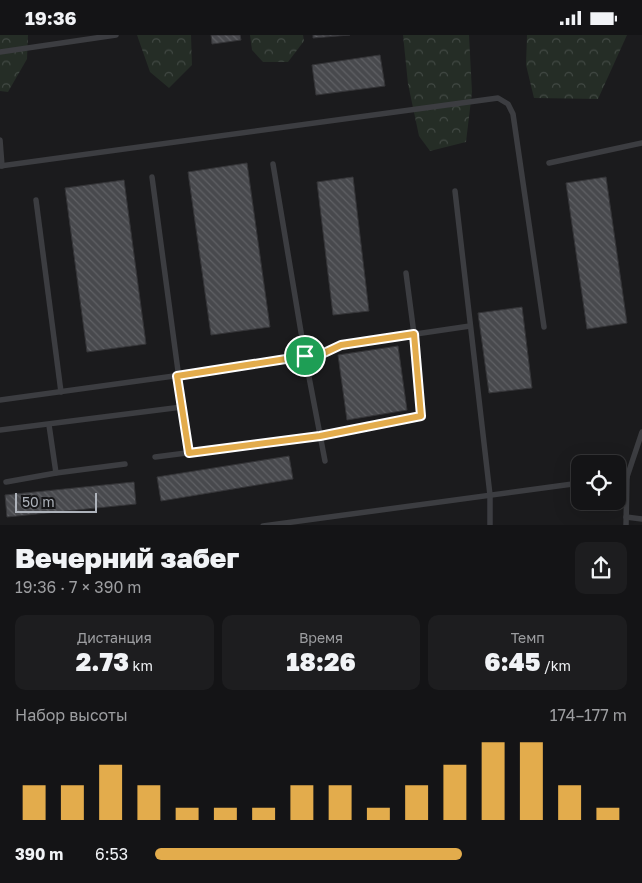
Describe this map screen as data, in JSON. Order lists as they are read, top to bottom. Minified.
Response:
{"scale_bar":"50 m","page":{"status":"19:36","scale":"50 m","heading":["Вечерний забег","19:36 · 7 × 390 m"],"stats":[["Дистанция","2.73 km"],["Время","18:26"],["Темп","6:45 /km"]],"chart":["Набор высоты","174–177 m"],"list":[{"name":"390 m","note":"6:53"}]}}
